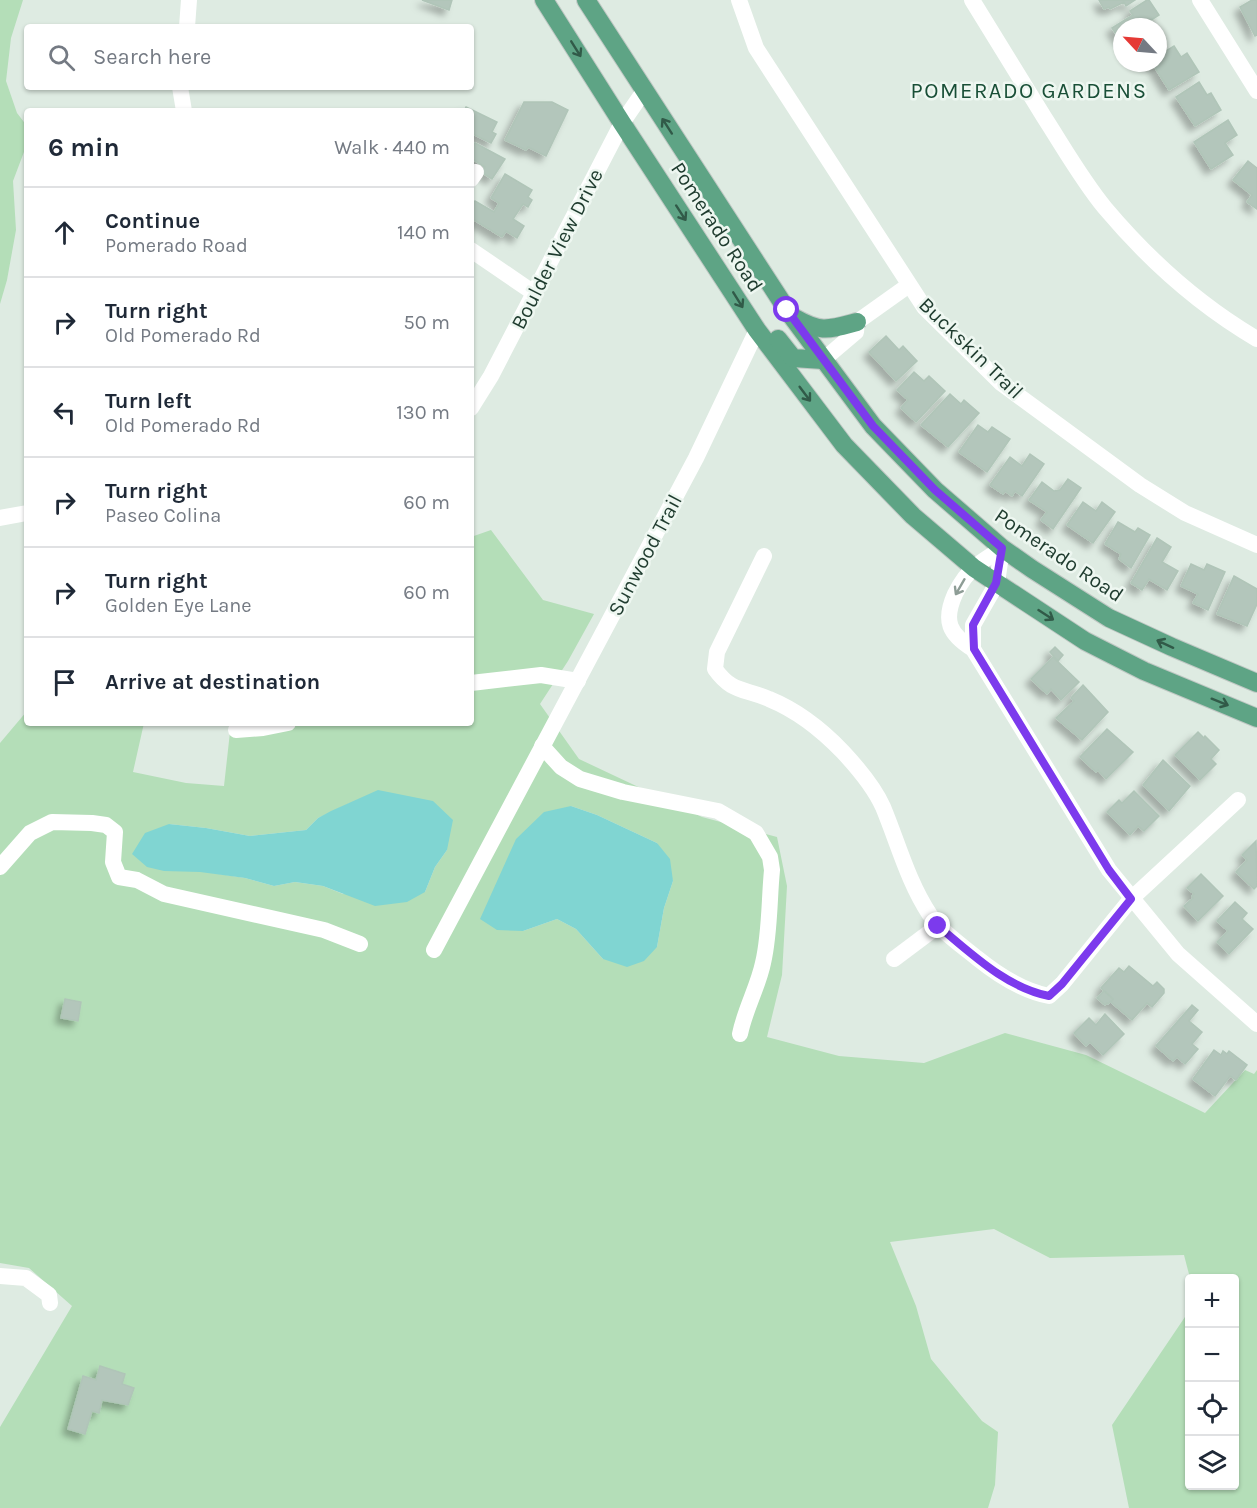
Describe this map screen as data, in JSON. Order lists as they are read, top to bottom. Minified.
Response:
{"streets":{"main road":["Pomerado Road"],"street":["Boulder View Drive","Buckskin Trail","Sunwood Trail"]},"crossings":[["Pomerado Road","Boulder View Drive"],["Pomerado Road","Sunwood Trail"]],"districts":["POMERADO GARDENS"],"north":"top left","page":{"search":"Search here","heading":["6 min","Walk · 440 m"],"list":[["Continue","Pomerado Road","140 m"],["Turn right","Old Pomerado Rd","50 m"],["Turn left","Old Pomerado Rd","130 m"],["Turn right","Paseo Colina","60 m"],["Turn right","Golden Eye Lane","60 m"],"Arrive at destination"],"map_buttons":["+","−"]}}
